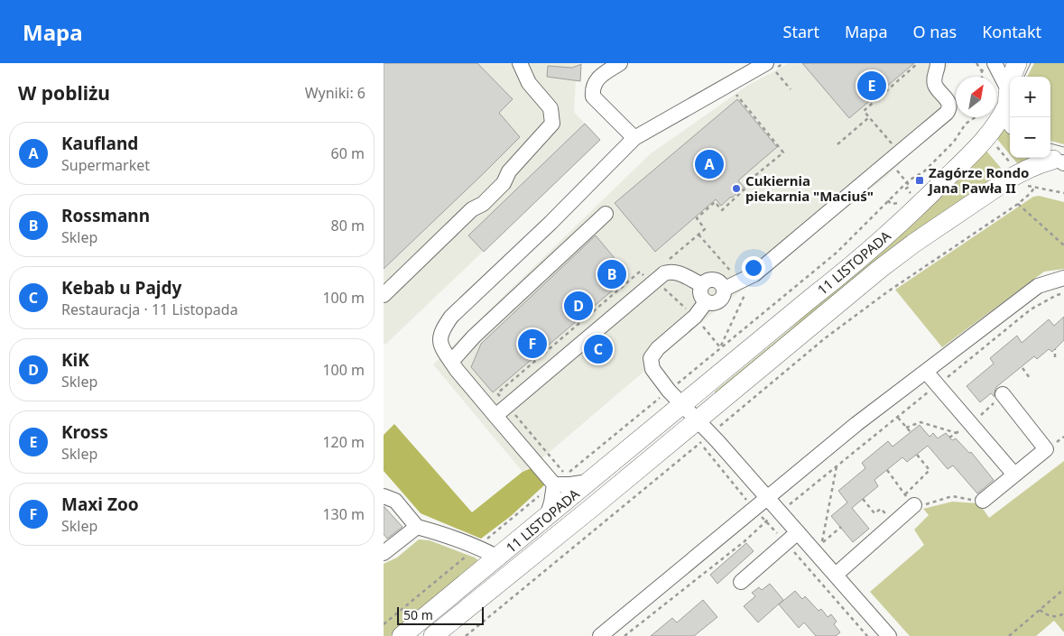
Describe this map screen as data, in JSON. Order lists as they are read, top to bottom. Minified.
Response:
{"streets":{"main road":["11 LISTOPADA"]},"places":{"transit":["Zagórze Rondo Jana Pawła II"],"other":["Cukiernia piekarnia \"Maciuś\""]},"scale_bar":"50 m","north":"top right","page":{"header":"Mapa","nav":["Start","Mapa","O nas","Kontakt"],"heading":["W pobliżu","Wyniki: 6"],"pins":["E","A","B","D","F","C"],"map_buttons":["+","−"],"list":[{"mark":"A","name":"Kaufland","note":"Supermarket","value":"60 m"},{"mark":"B","name":"Rossmann","note":"Sklep","value":"80 m"},{"mark":"C","name":"Kebab u Pajdy","note":"Restauracja · 11 Listopada","value":"100 m"},{"mark":"D","name":"KiK","note":"Sklep","value":"100 m"},{"mark":"E","name":"Kross","note":"Sklep","value":"120 m"},{"mark":"F","name":"Maxi Zoo","note":"Sklep","value":"130 m"}],"scale":"50 m"}}
